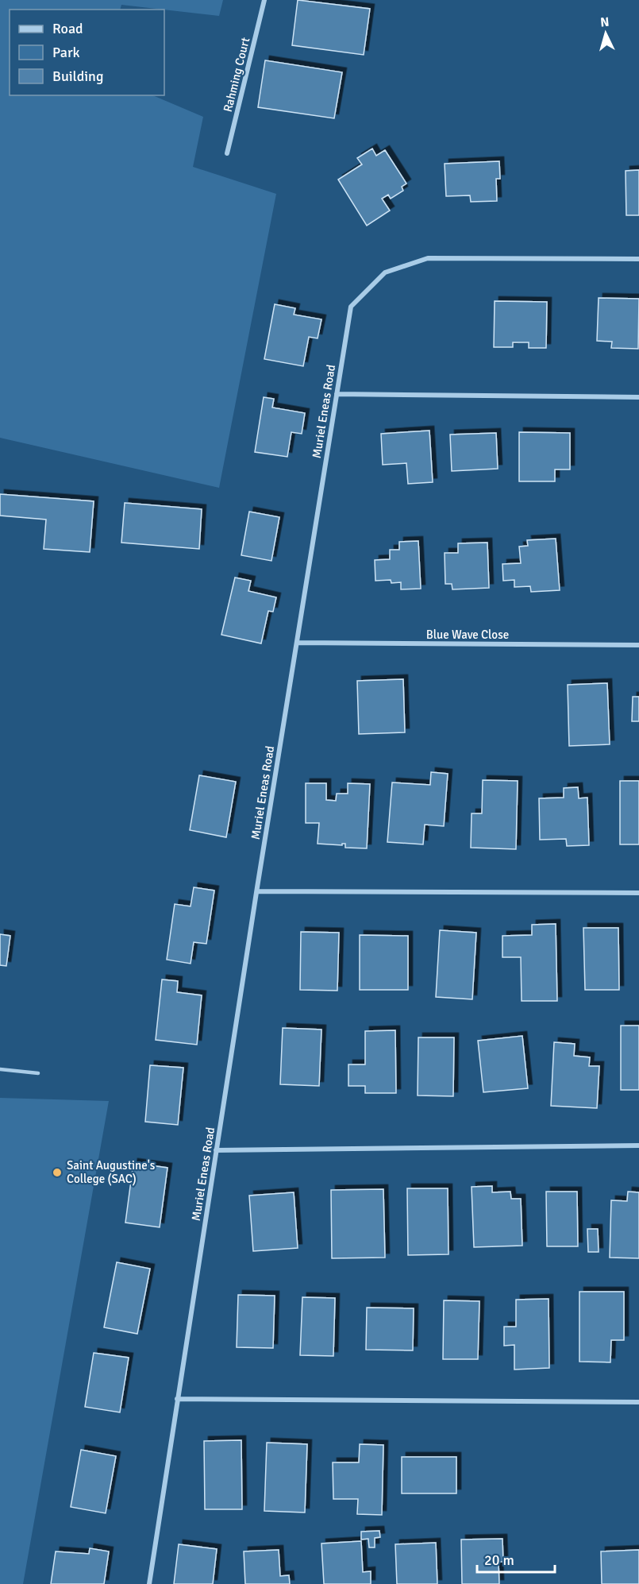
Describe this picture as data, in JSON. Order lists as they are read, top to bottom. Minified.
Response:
{"streets":{"street":["Rahming Court","Muriel Eneas Road","Blue Wave Close"]},"crossings":[["Muriel Eneas Road","Blue Wave Close"]],"places":["Saint Augustine's College (SAC)"],"legend":["Road","Park","Building"],"scale_bar":"20 m","north":"top"}
